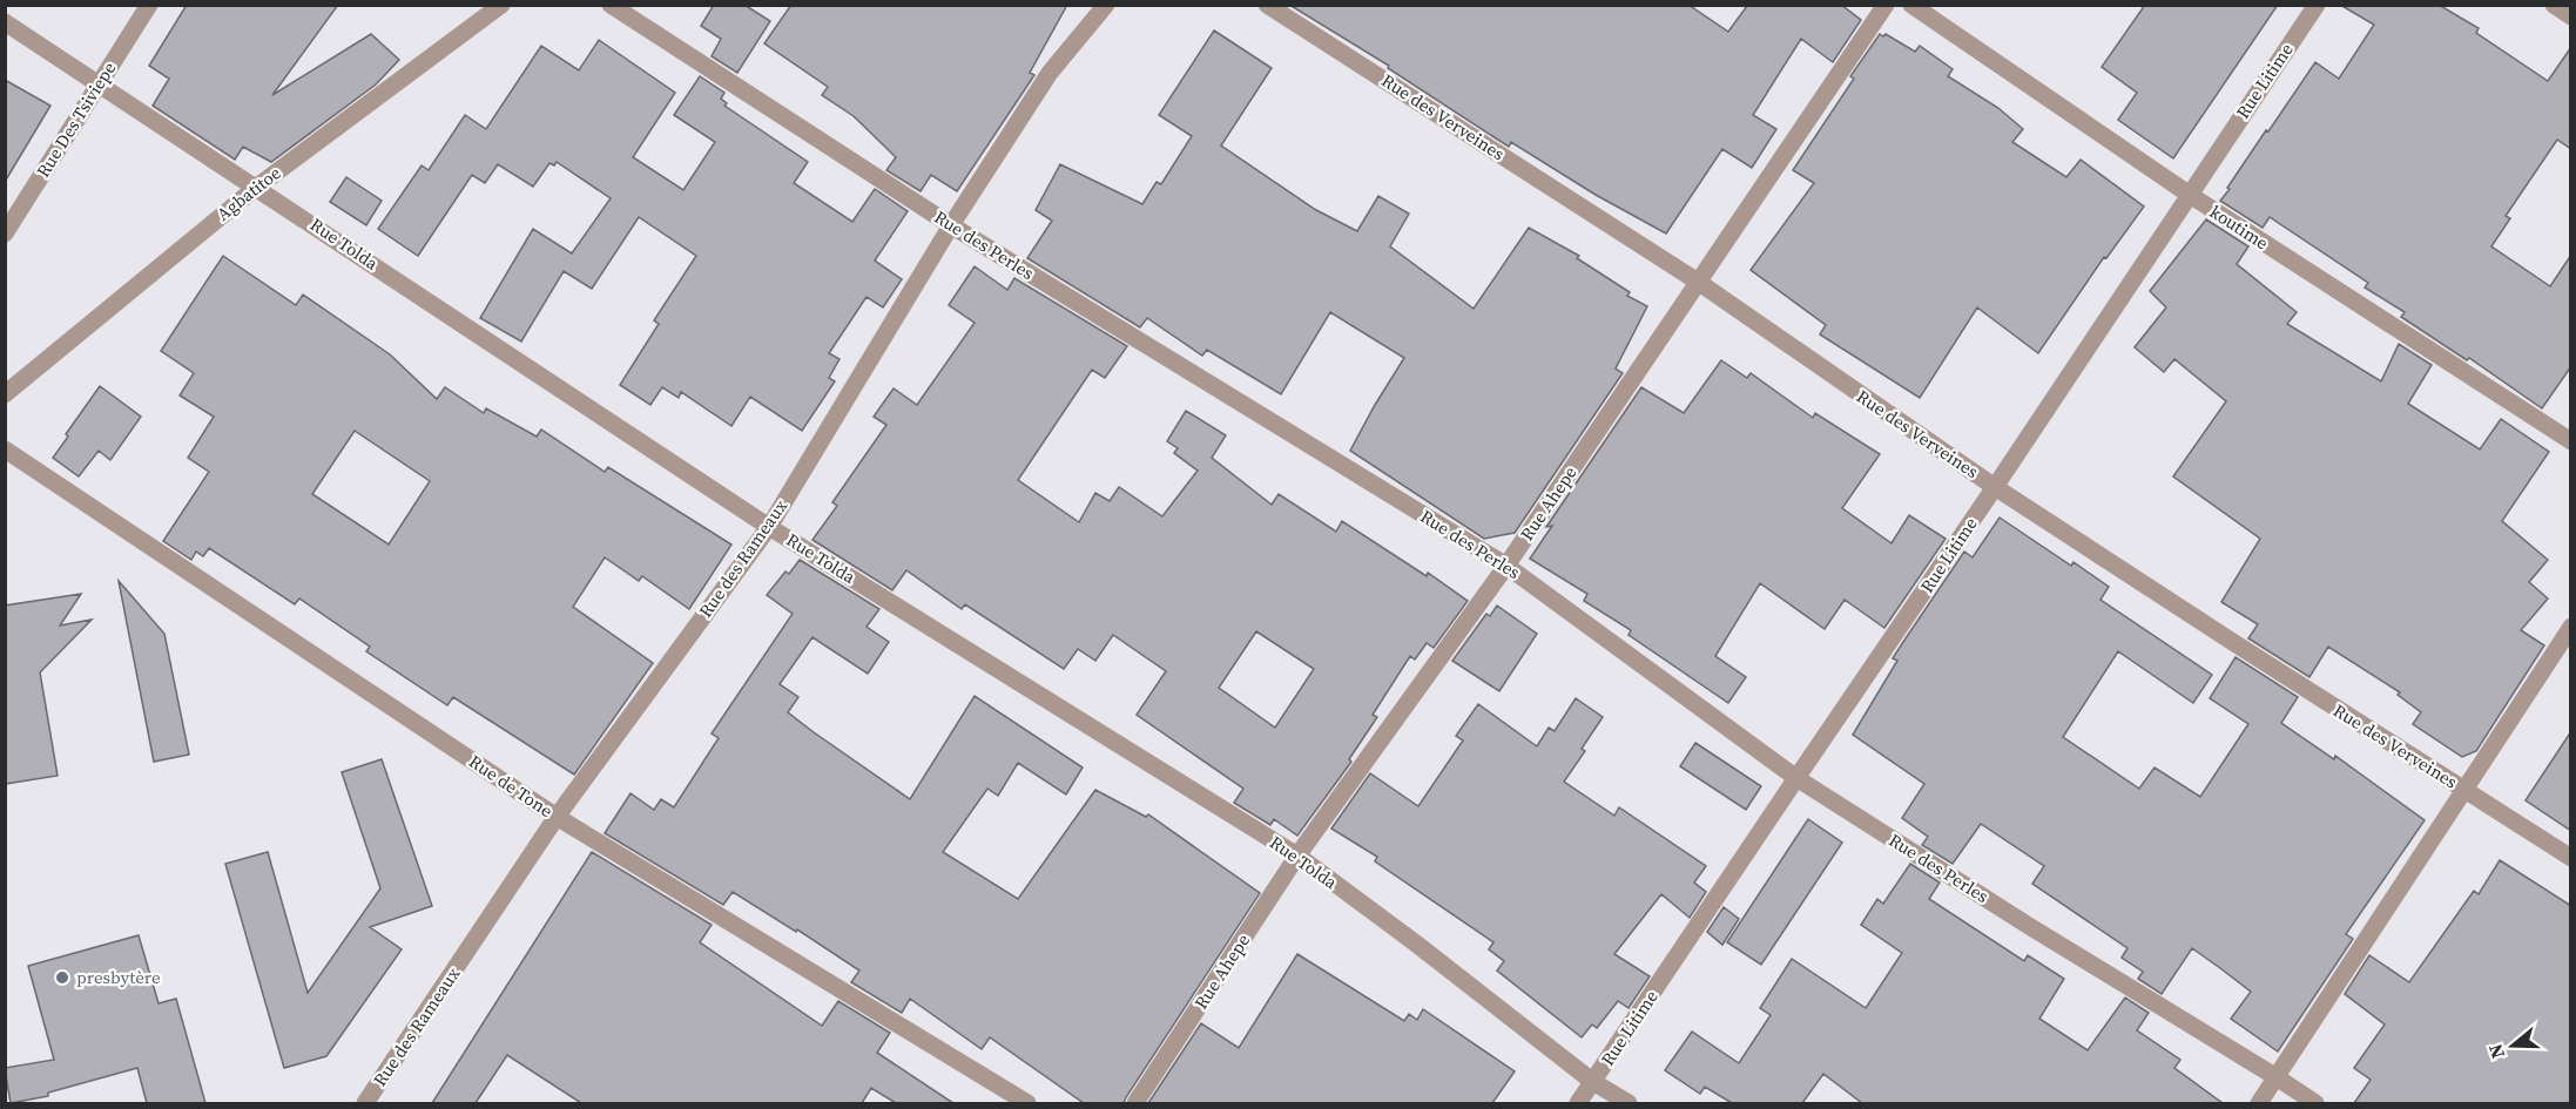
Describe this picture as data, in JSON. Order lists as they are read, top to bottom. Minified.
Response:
{"streets":{"street":["Rue Litime","Rue des Verveines","Rue Des Tsiviepe","Agbatitoe","koutime","Rue Tolda","Rue des Perles","Rue Ahepe","Rue des Rameaux","Rue de Tone"]},"crossings":[["Rue Litime","Rue des Verveines"],["Rue Litime","koutime"],["Rue Litime","Rue Tolda"],["Rue Litime","Rue des Perles"],["Rue des Verveines","Rue Ahepe"],["Rue Des Tsiviepe","Rue Tolda"],["Agbatitoe","Rue Tolda"],["Rue Tolda","Rue Ahepe"],["Rue Tolda","Rue des Rameaux"],["Rue des Perles","Rue Ahepe"],["Rue des Perles","Rue des Rameaux"],["Rue des Rameaux","Rue de Tone"]],"places":["presbytère"],"north":"left"}
